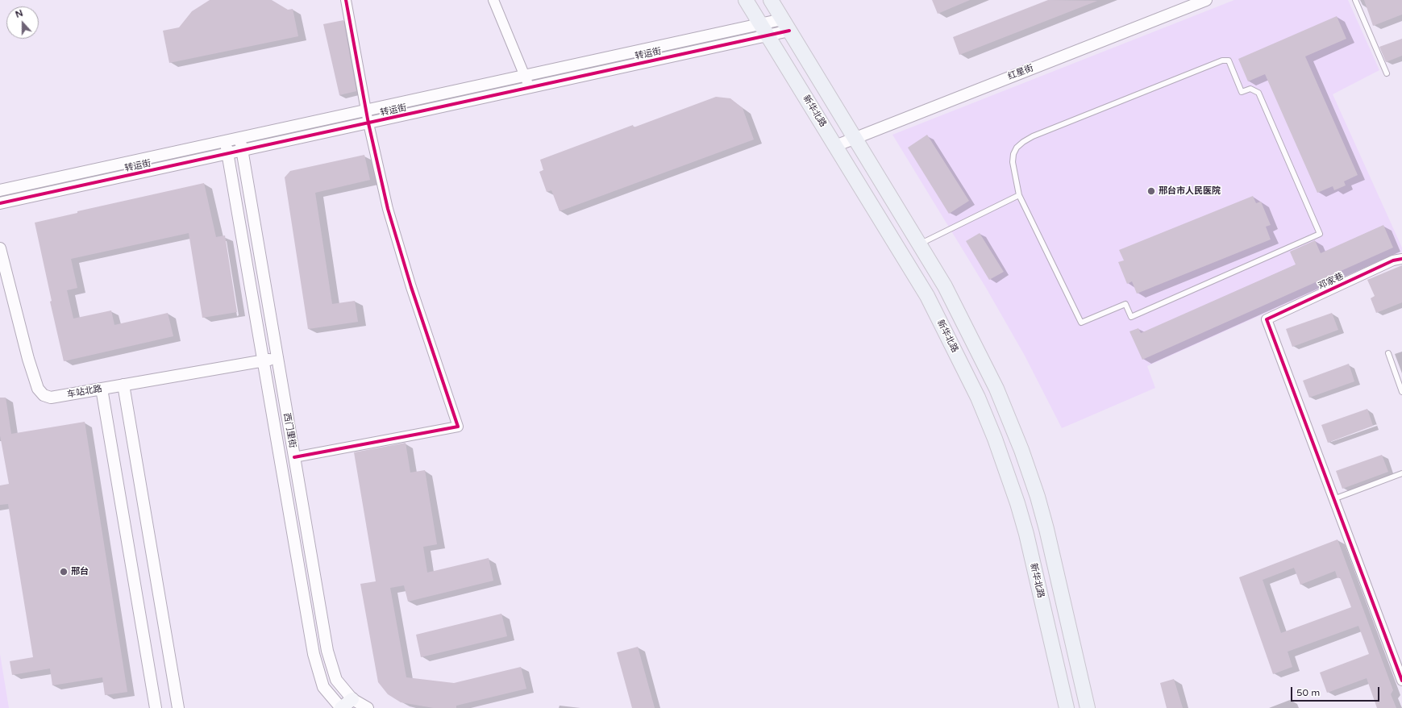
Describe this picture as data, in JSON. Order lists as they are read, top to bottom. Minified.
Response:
{"streets":{"main road":["新华北路"],"street":["转运街","红星街","邓家巷","车站北路","西门里街"]},"crossings":[["转运街","新华北路"],["转运街","西门里街"],["红星街","新华北路"],["车站北路","西门里街"]],"places":["邢台市人民医院","邢台"],"scale_bar":"50 m","north":"top"}
